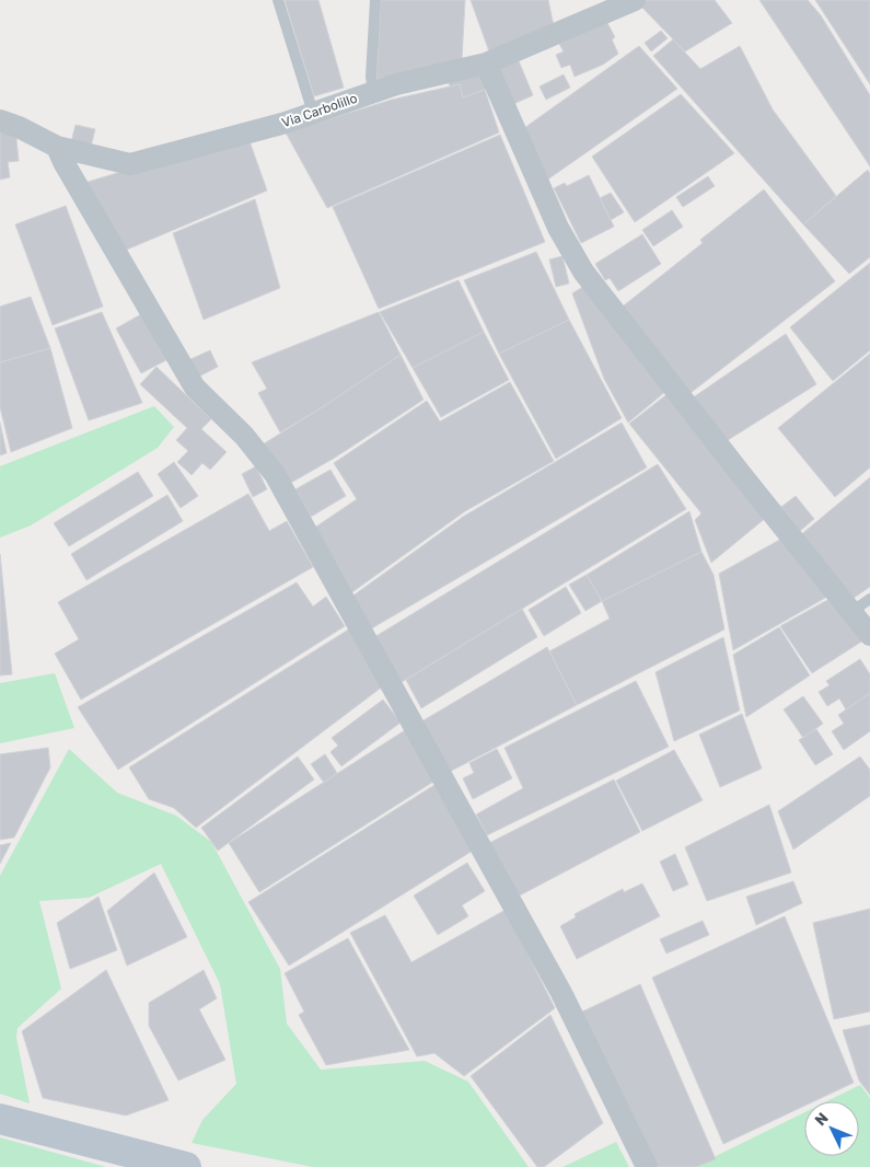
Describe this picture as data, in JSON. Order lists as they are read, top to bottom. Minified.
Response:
{"streets":{"street":["Via Carbolillo"]},"north":"top left"}
